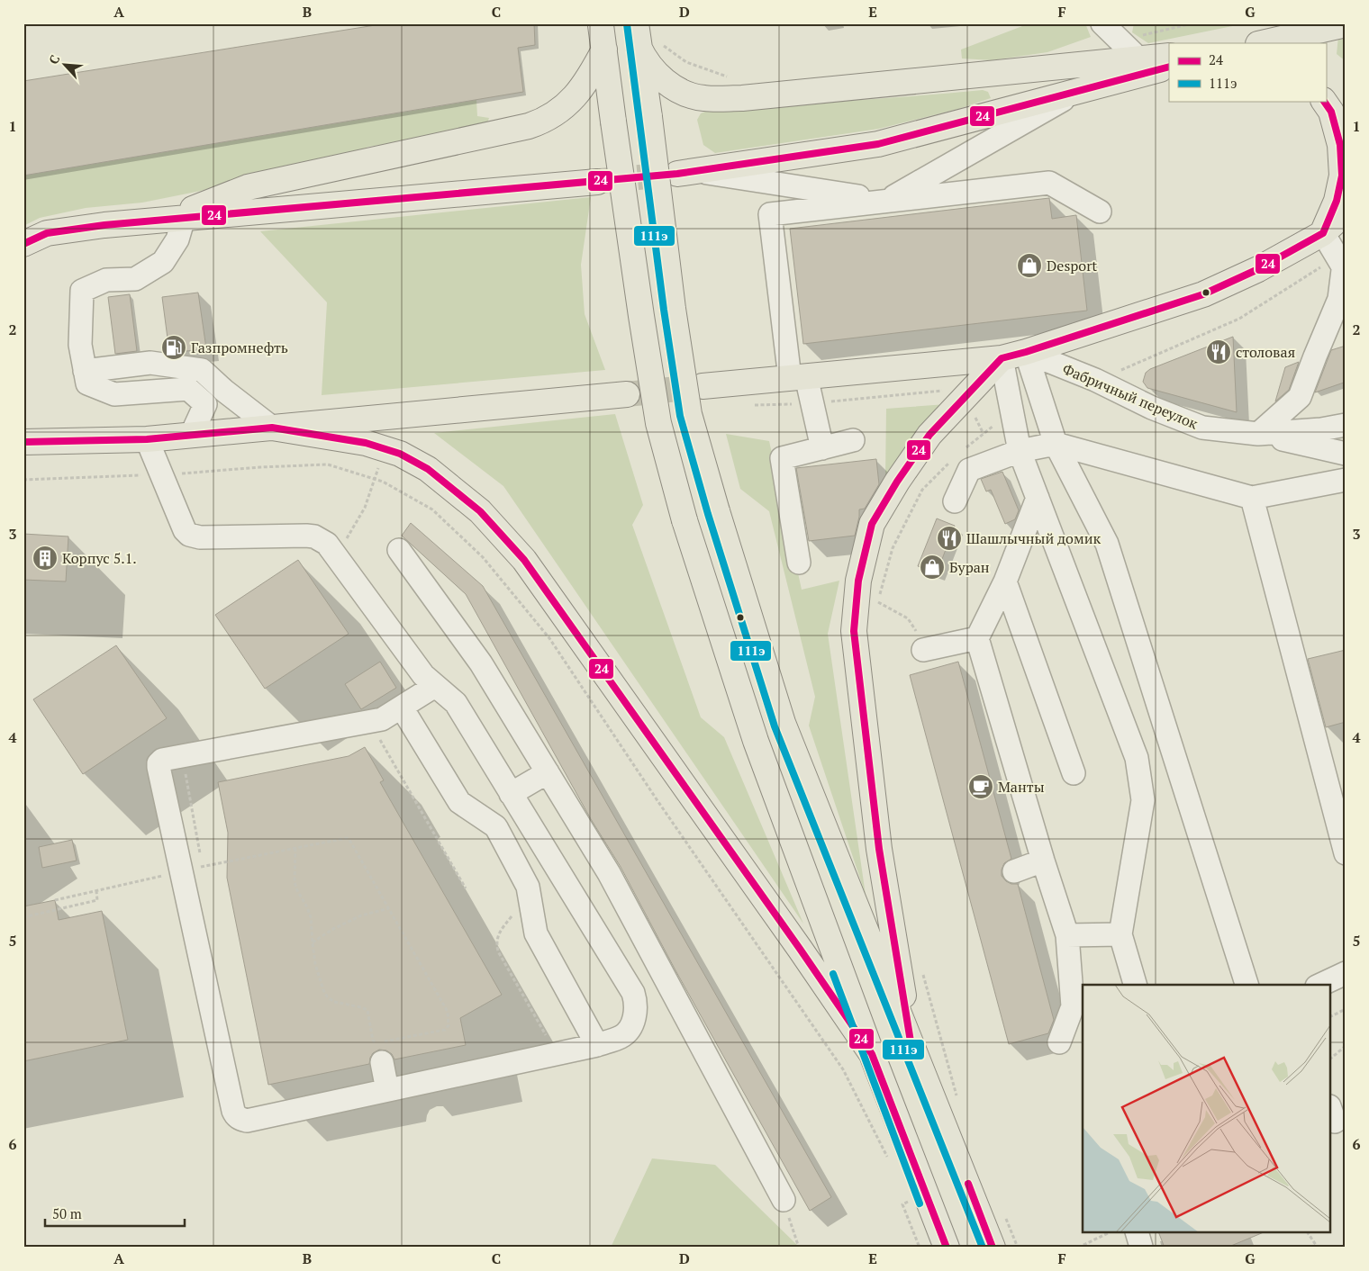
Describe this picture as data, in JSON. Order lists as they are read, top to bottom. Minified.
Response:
{"streets":{"street":["Фабричный переулок"]},"places":{"shop":["Desport","Буран"],"fuel station":["Газпромнефть"],"restaurant":["столовая","Шашлычный домик"],"building":["Корпус 5.1."],"cafe":["Манты"]},"lines":["transit line 111э","transit line 24"],"legend":["24","111э"],"scale_bar":"50 m","north":"top left","grid":{"columns":["A","B","C","D","E","F","G"],"rows":["1","2","3","4","5","6"]}}
